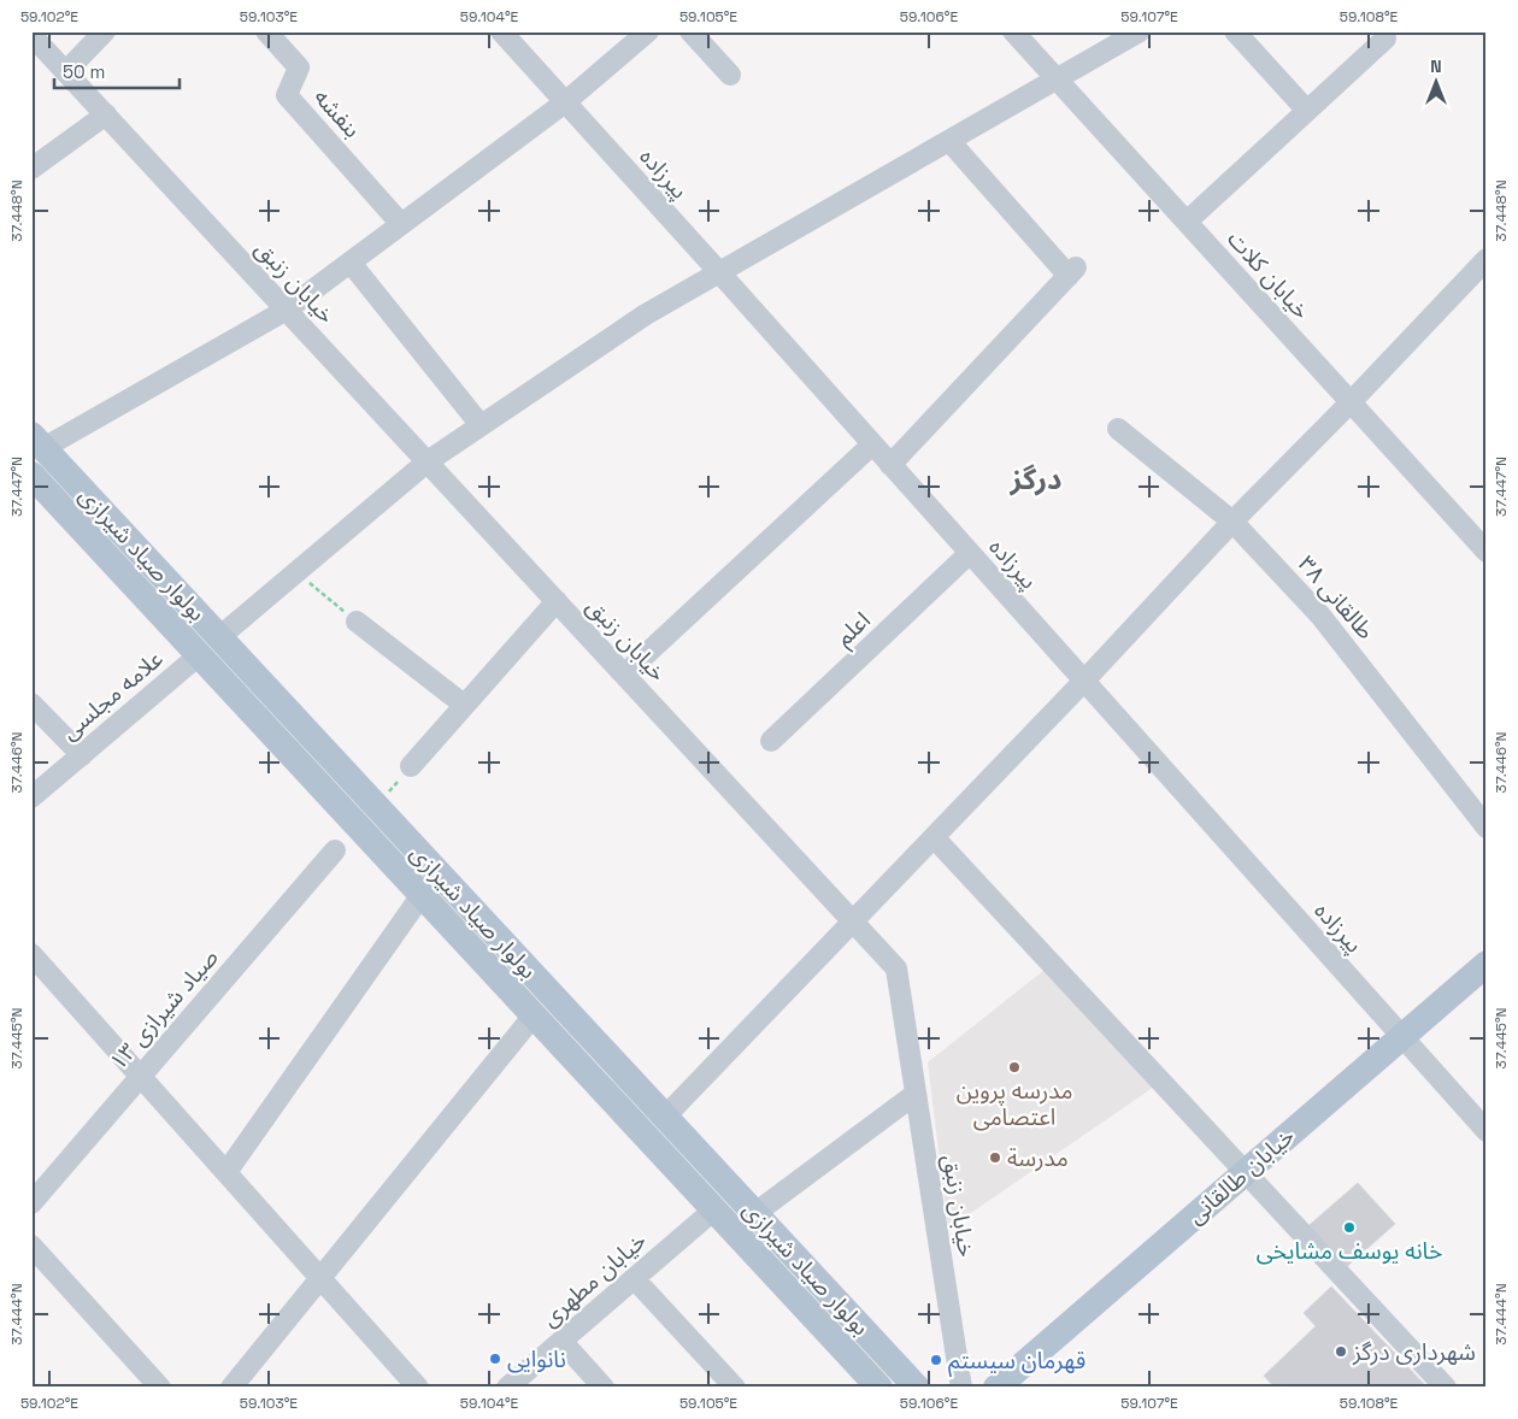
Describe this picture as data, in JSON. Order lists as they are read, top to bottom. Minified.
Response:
{"streets":{"main road":["بولوار صیاد شیرازی","خیابان طالقانی"],"street":["بنفشه","پیرزاده","خیابان کلات","خیابان زنبق","طالقانی ۳۸","اعلم","علامه مجلسی","صیاد شیرازی ۱۳","خیابان مطهری"]},"crossings":[["پیرزاده","اعلم"],["پیرزاده","خیابان طالقانی"],["بولوار صیاد شیرازی","علامه مجلسی"],["بولوار صیاد شیرازی","خیابان مطهری"]],"districts":["درگز"],"places":["مدرسه پروین اعتصامی","مدرسة","خانه یوسف مشایخی","شهرداری درگز","نانوایی","قهرمان سیستم"],"scale_bar":"50 m","north":"top","coordinates":["59.102°E","59.103°E","59.104°E","59.105°E","59.106°E","59.107°E","59.108°E","37.448°N","37.447°N","37.446°N","37.445°N","37.444°N"]}
